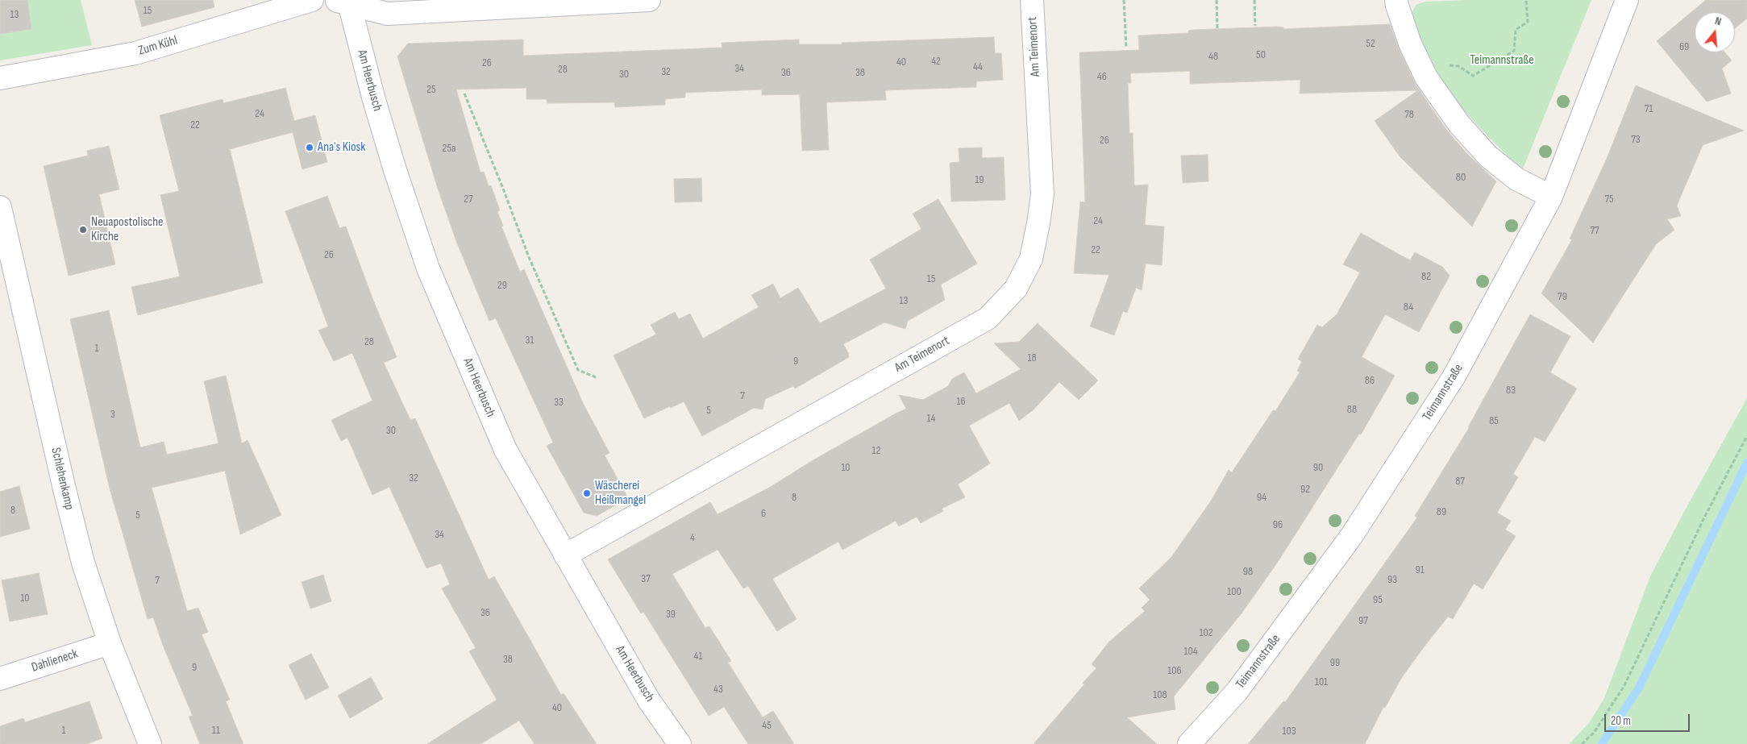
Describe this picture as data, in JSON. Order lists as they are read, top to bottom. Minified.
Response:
{"streets":{"street":["Zum Kühl","Am Teimenort","Am Heerbusch","Teimannstraße","Schlehenkamp","Dahlieneck"]},"crossings":[["Am Teimenort","Am Heerbusch"],["Schlehenkamp","Dahlieneck"]],"parks":["Teimannstraße"],"places":["Anaʼs Kiosk","Neuapostolische Kirche","Wäscherei Heißmangel"],"house_numbers":["15","13","52","69","50","48","42","40","26","44","34","28","32","36","38","30","46","25","71","24","78","22","73","26","25a","80","19","27","75","24","77","22","26","82","15","29","79","13","84","31","28","1","18","9","86","83","7","16","33","88","5","3","14","85","30","12","10","90","32","87","92","8","94","8","89","6","5","96","34","4","91","98","37","93","7","100","10","95","36","39","97","102","104","41","38","99","9","106","101","43","108","40","45","1","11","103"],"scale_bar":"20 m","north":"top"}
